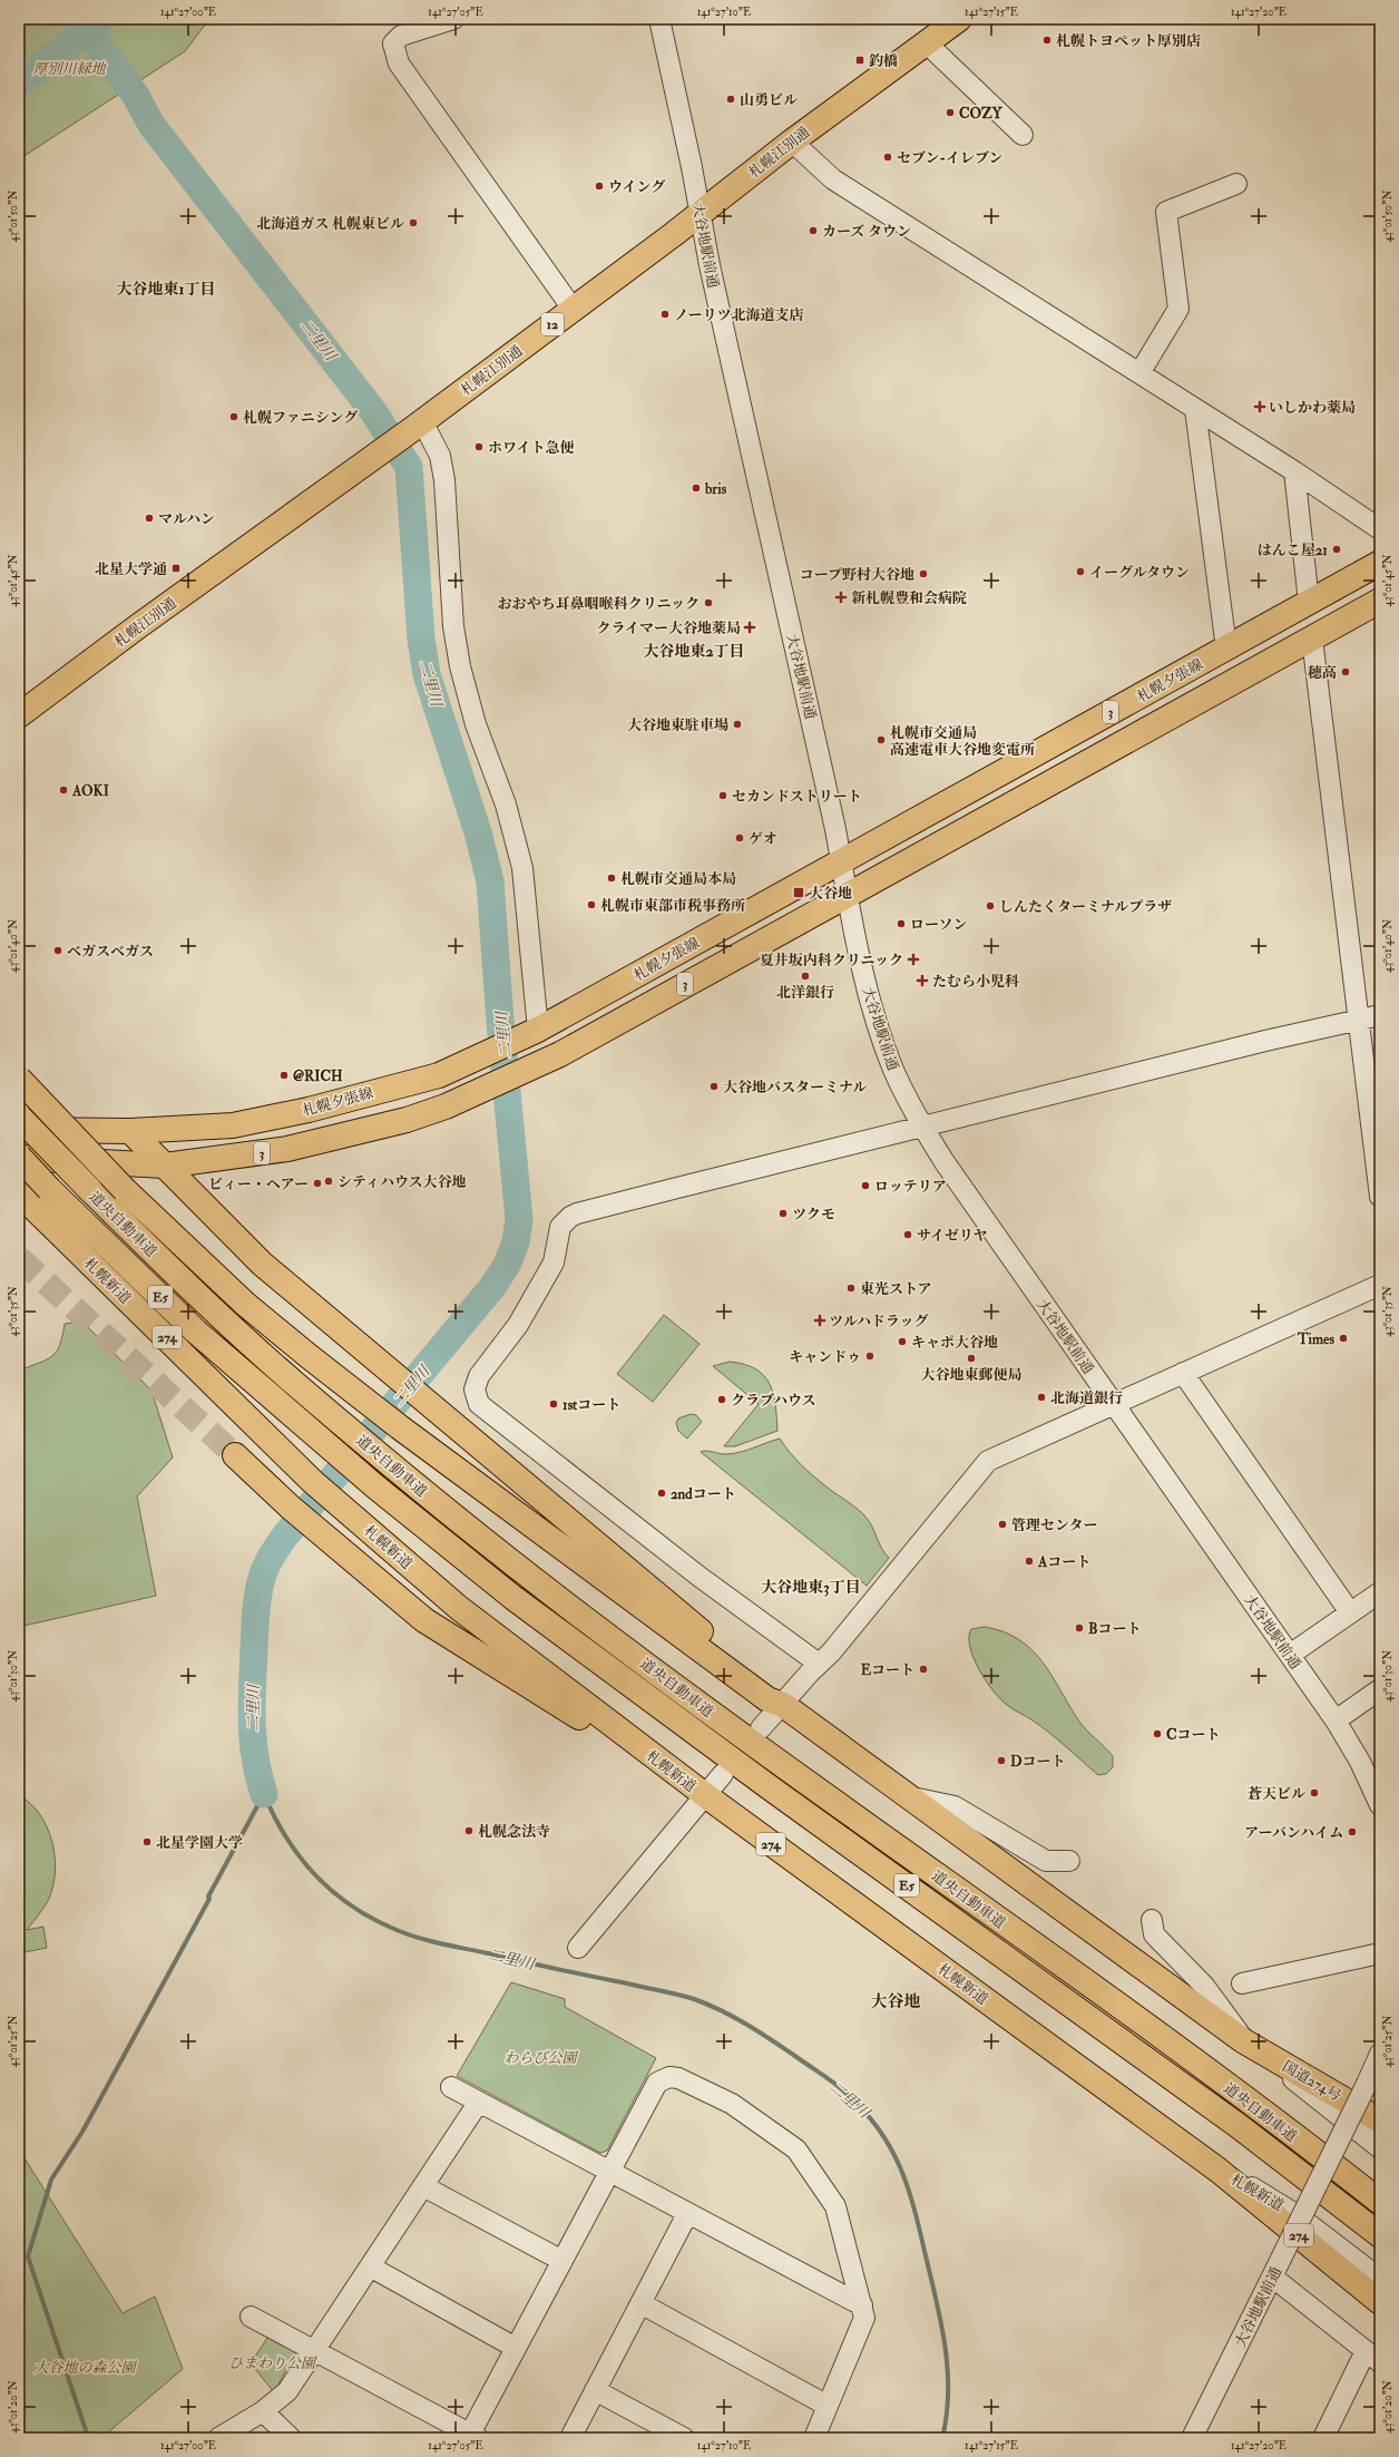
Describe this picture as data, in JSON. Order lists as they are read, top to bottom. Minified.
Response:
{"streets":{"main road":["札幌江別通","12","札幌夕張線","3","道央自動車道","札幌新道","E5","274","国道274号"],"street":["大谷地駅前通"]},"crossings":[["札幌江別通","大谷地駅前通"],["大谷地駅前通","札幌夕張線"],["大谷地駅前通","3"],["3","道央自動車道"],["札幌新道","274"]],"districts":["大谷地東1丁目","大谷地東2丁目","大谷地東3丁目","大谷地"],"water":["二里川"],"parks":["厚別川緑地","わらび公園","ひまわり公園","大谷地の森公園"],"places":{"other":["札幌トヨペット厚別店","山勇ビル","COZY","セブン-イレブン","ウイング","北海道ガス 札幌東ビル","カーズ タウン","ノーリツ北海道支店","札幌ファニシング","ホワイト急便","bris","マルハン","はんこ屋21","イーグルタウン","コープ野村大谷地","おおやち耳鼻咽喉科クリニック","穂高","大谷地東駐車場","札幌市交通局 高速電車大谷地変電所","AOKI","セカンドストリート","ゲオ","札幌市交通局本局","札幌市東部市税事務所","しんたくターミナルプラザ","ローソン","ベガスベガス","北洋銀行","@RICH","大谷地バスターミナル","シティハウス大谷地","ビィー・ヘアー","ロッテリア","ツクモ","サイゼリヤ","東光ストア","Times","キャポ大谷地","キャンドゥ","大谷地東郵便局","北海道銀行","クラブハウス","1stコート","2ndコート","管理センター","Aコート","Bコート","Eコート","Cコート","Dコート","蒼天ビル","札幌念法寺","アーバンハイム","北星学園大学"],"transit":["釣橋","北星大学通","大谷地"],"health":["いしかわ薬局","新札幌豊和会病院","クライマー大谷地薬局","夏井坂内科クリニック","たむら小児科","ツルハドラッグ"]},"coordinates":["141°27'00\"E","141°27'05\"E","141°27'10\"E","141°27'15\"E","141°27'20\"E","43°01'50\"N","43°01'45\"N","43°01'40\"N","43°01'35\"N","43°01'30\"N","43°01'25\"N","43°01'20\"N"]}
